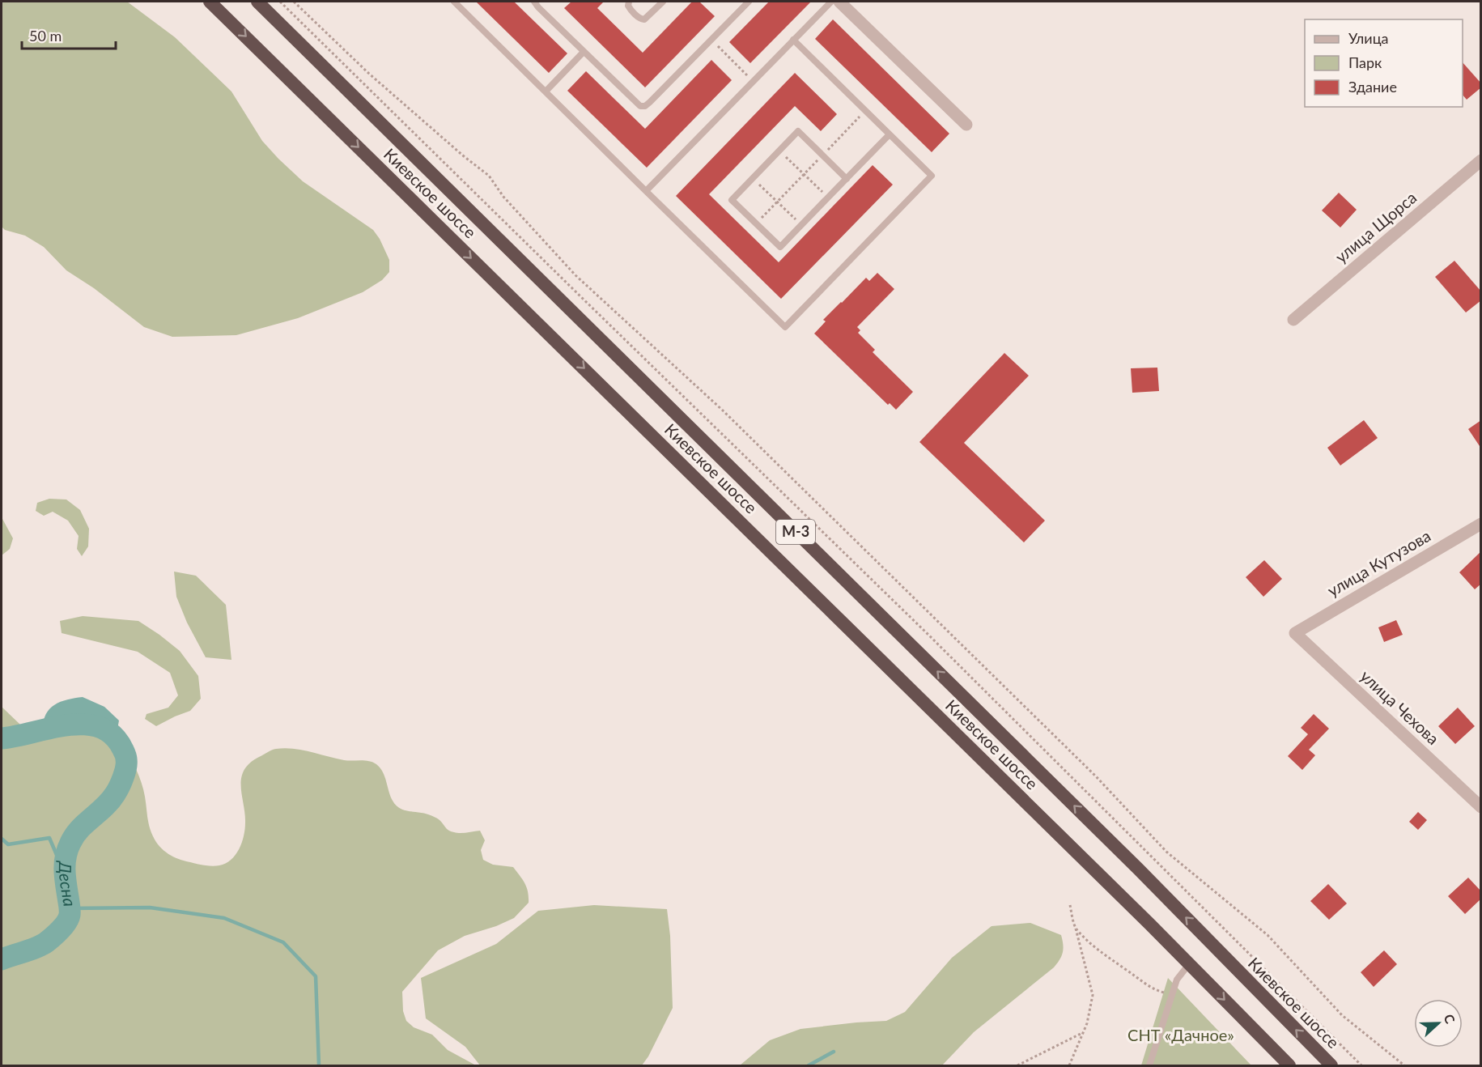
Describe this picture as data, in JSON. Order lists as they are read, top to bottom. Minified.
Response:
{"streets":{"highway":["Киевское шоссе","М-3"],"street":["улица Щорса","улица Кутузова","улица Чехова"]},"crossings":[["улица Кутузова","улица Чехова"]],"water":["Десна"],"parks":["СНТ «Дачное»"],"legend":["Улица","Парк","Здание"],"scale_bar":"50 m","north":"right"}
